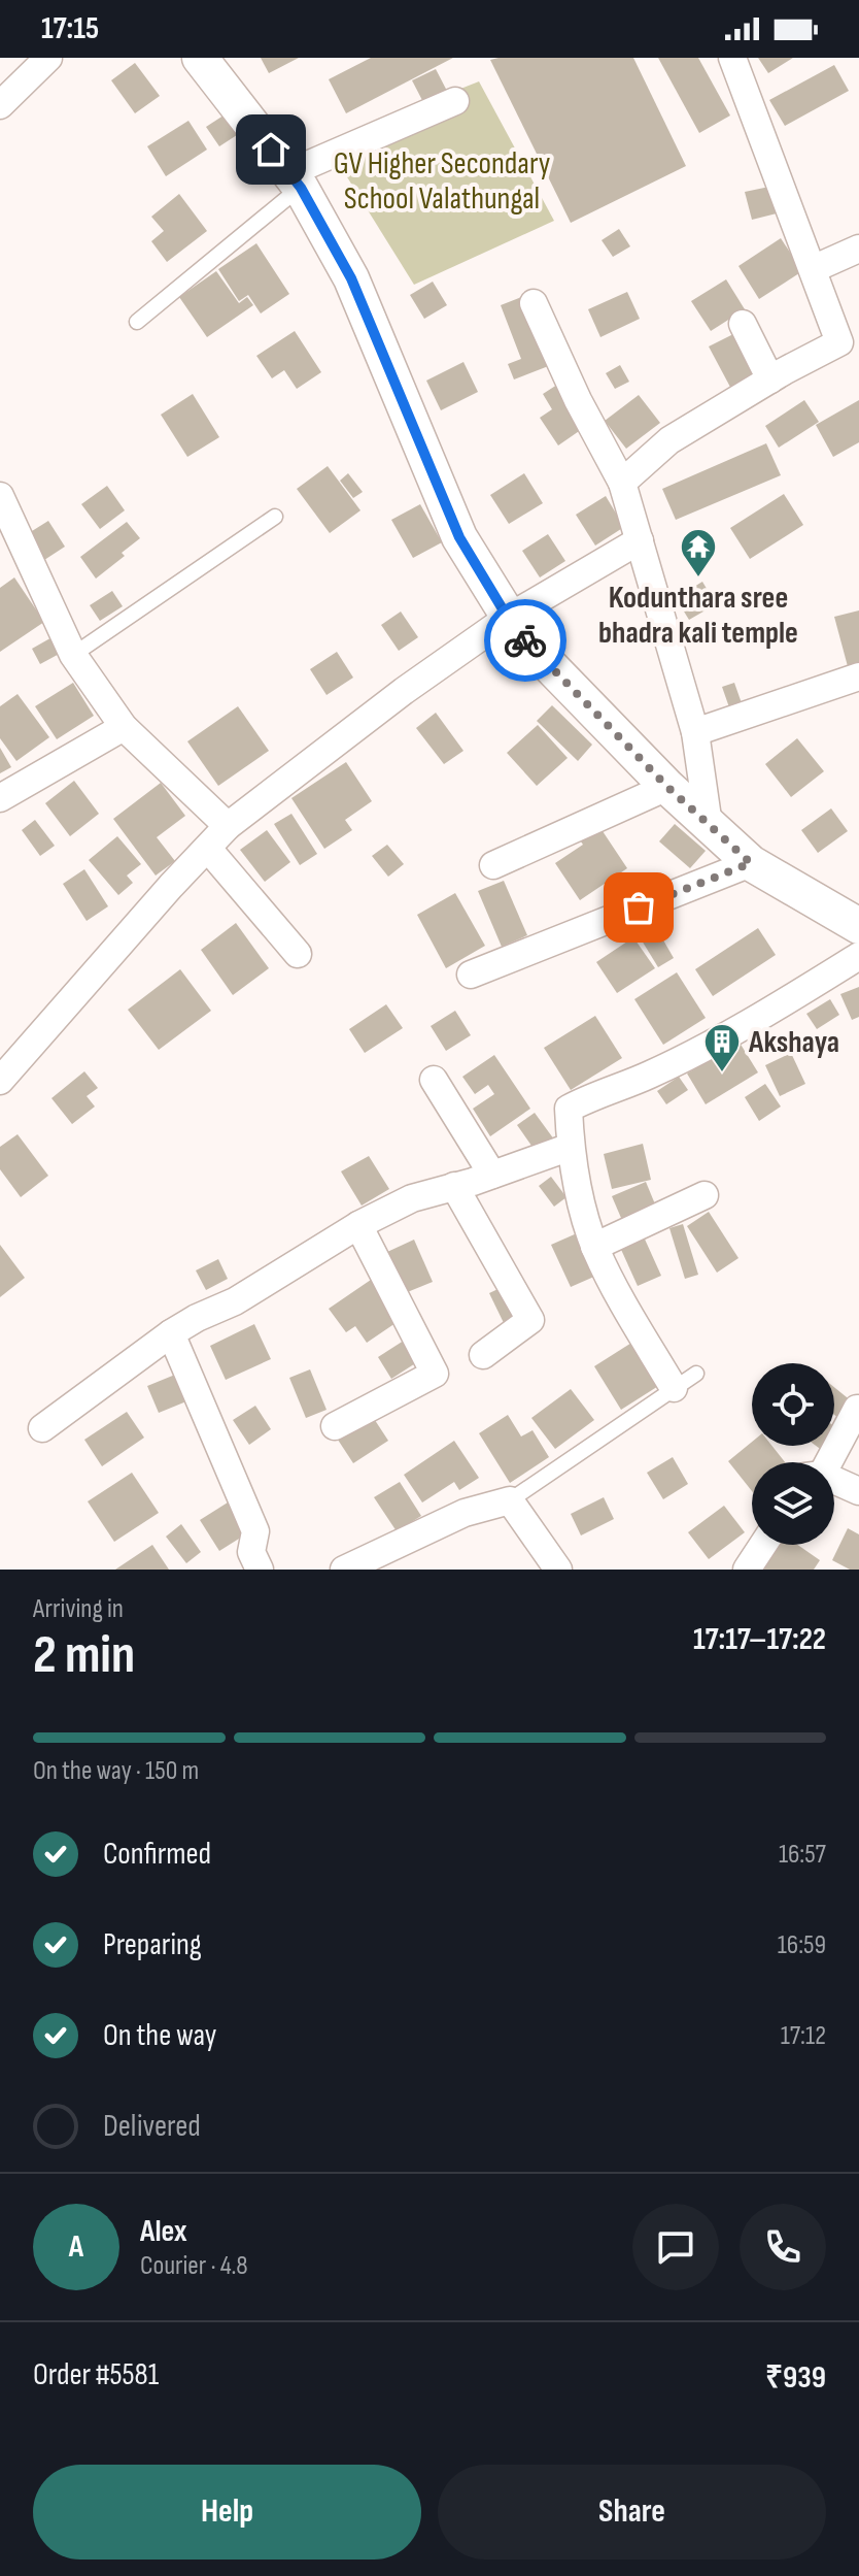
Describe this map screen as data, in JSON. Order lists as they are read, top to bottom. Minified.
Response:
{"parks":["GV Higher Secondary School Valathungal"],"places":{"temple":["Kodunthara sree bhadra kali temple"],"building":["Akshaya"]},"page":{"status":"17:15","heading":["2 min","Arriving in","17:17–17:22"],"panel":["Alex","Courier · 4.8","Order #5581","₹939"],"bar":"On the way · 150 m","list":[["Confirmed","16:57"],["Preparing","16:59"],["On the way","17:12"],"Delivered"],"round":"A","buttons":["Help","Share"]}}
